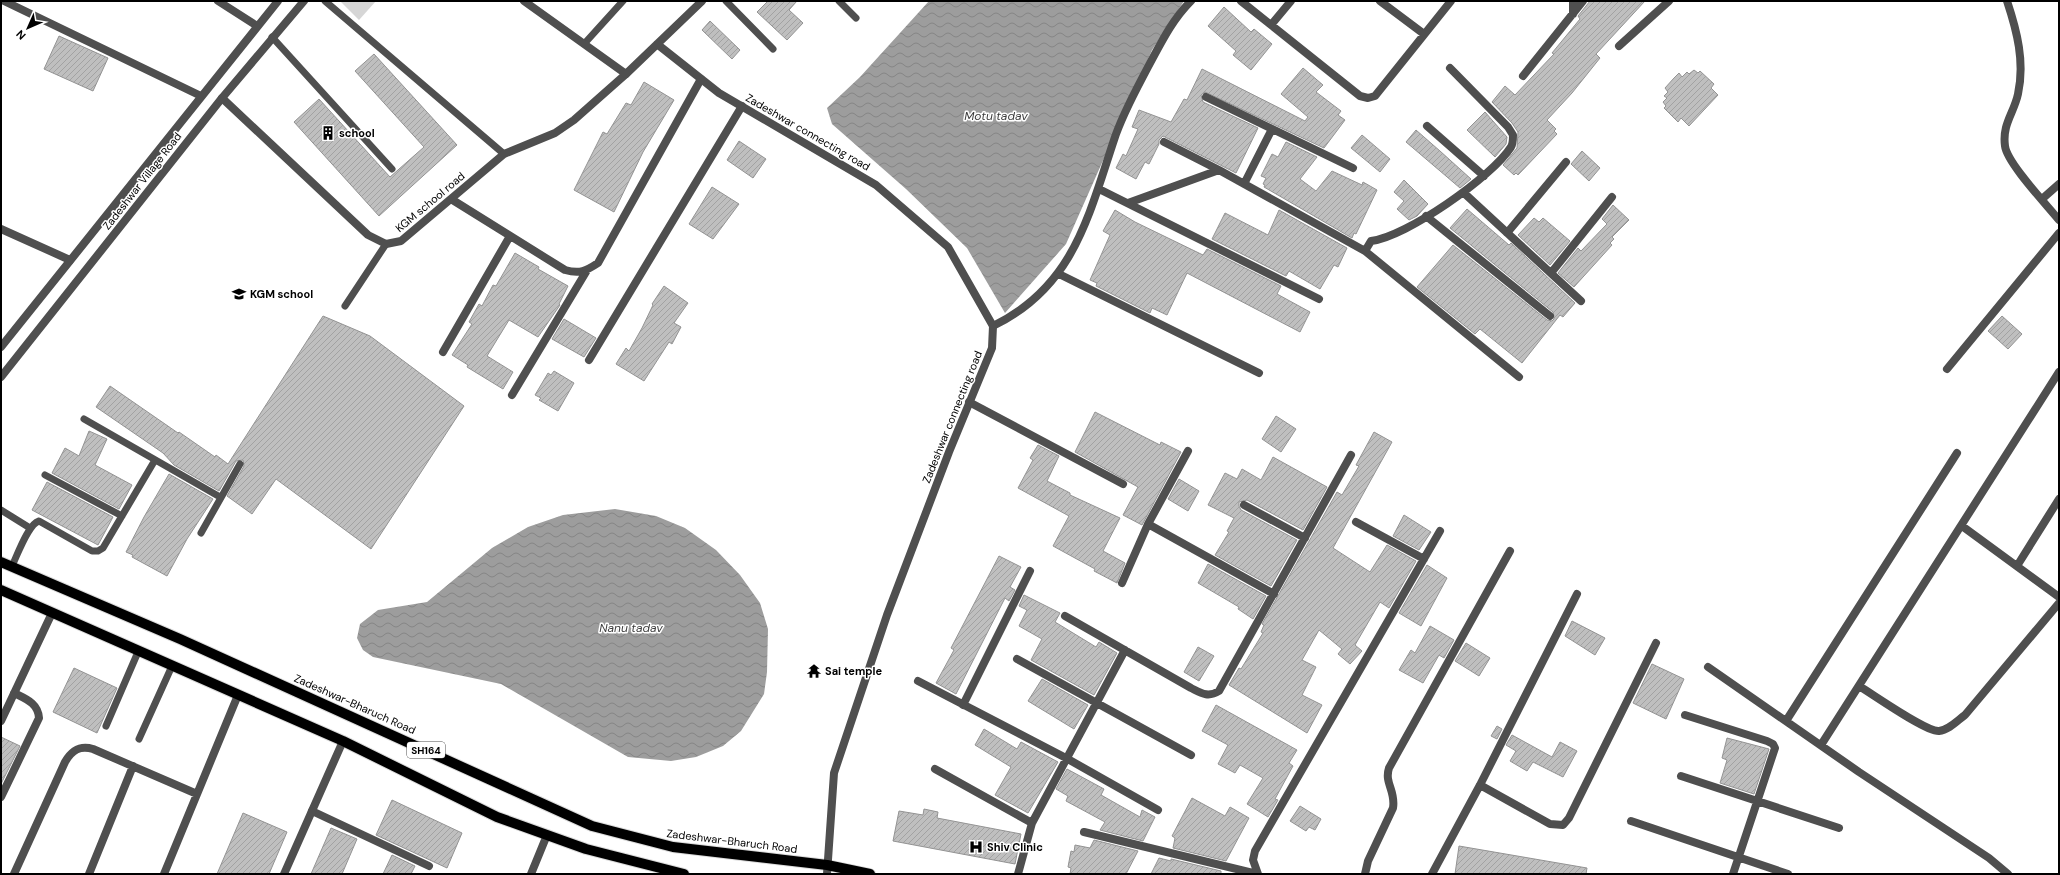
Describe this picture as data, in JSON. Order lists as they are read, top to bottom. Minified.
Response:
{"streets":{"main road":["Zadeshwar-Bharuch Road","SH164"],"street":["Zadeshwar connecting road","Zadeshwar Village Road","KGM school road"]},"crossings":[["Zadeshwar connecting road","KGM school road"],["Zadeshwar connecting road","Zadeshwar-Bharuch Road"]],"water":["Motu tadav","Nanu tadav"],"places":{"building":["school"],"school or university":["KGM school"],"temple":["Sai temple"],"hospital":["Shiv Clinic"]},"north":"bottom left"}
